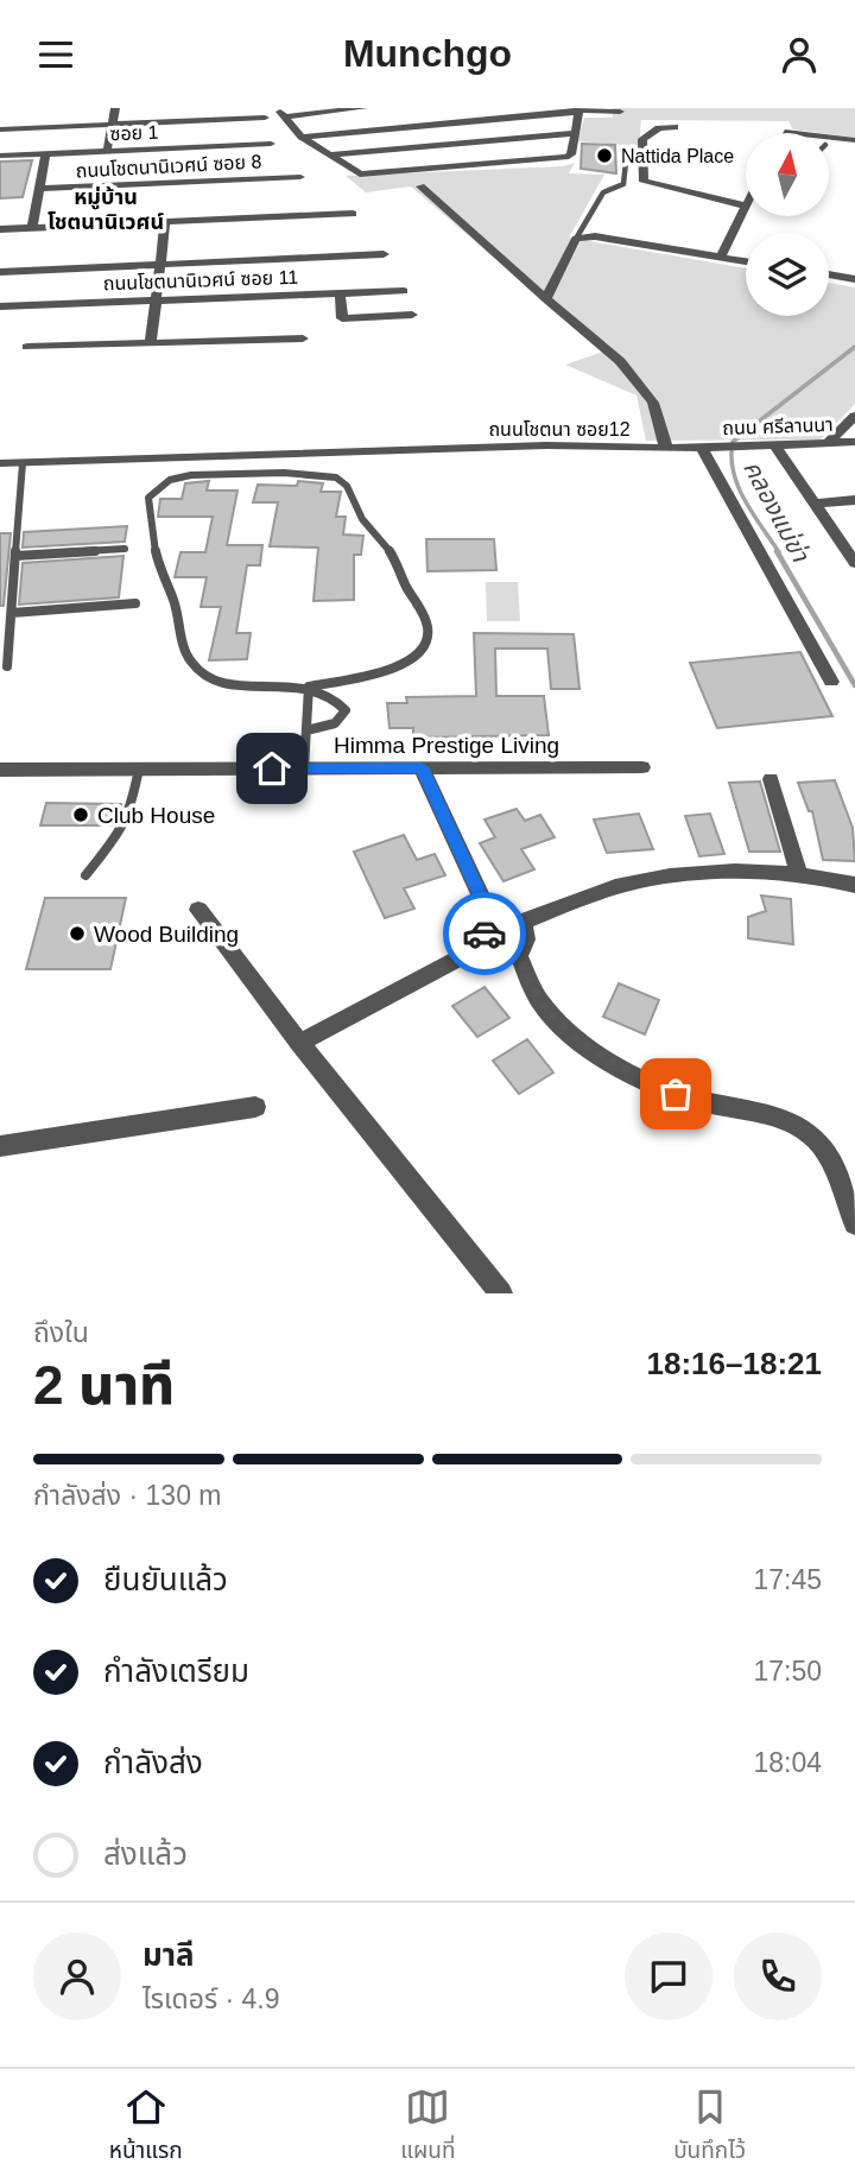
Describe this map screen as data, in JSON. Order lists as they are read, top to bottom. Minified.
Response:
{"streets":{"street":["ซอย 1","ถนนโชตนานิเวศน์ ซอย 8","ถนนโชตนานิเวศน์ ซอย 11","ถนน ศรีลานนา","ถนนโชตนา ซอย12","Himma Prestige Living"]},"crossings":[["ถนน ศรีลานนา","ถนนโชตนา ซอย12"]],"districts":["หมู่บ้าน โชตนานิเวศน์"],"water":["คลองแม่ข่า"],"places":["Nattida Place","Club House","Wood Building"],"north":"top","page":{"header":"Munchgo","heading":["2 นาที","ถึงใน","18:16–18:21"],"panel":["มาลี","ไรเดอร์ · 4.9"],"bar":"กำลังส่ง · 130 m","list":[["ยืนยันแล้ว","17:45"],["กำลังเตรียม","17:50"],["กำลังส่ง","18:04"],"ส่งแล้ว"],"tabs":["หน้าแรก","แผนที่","บันทึกไว้"]}}
